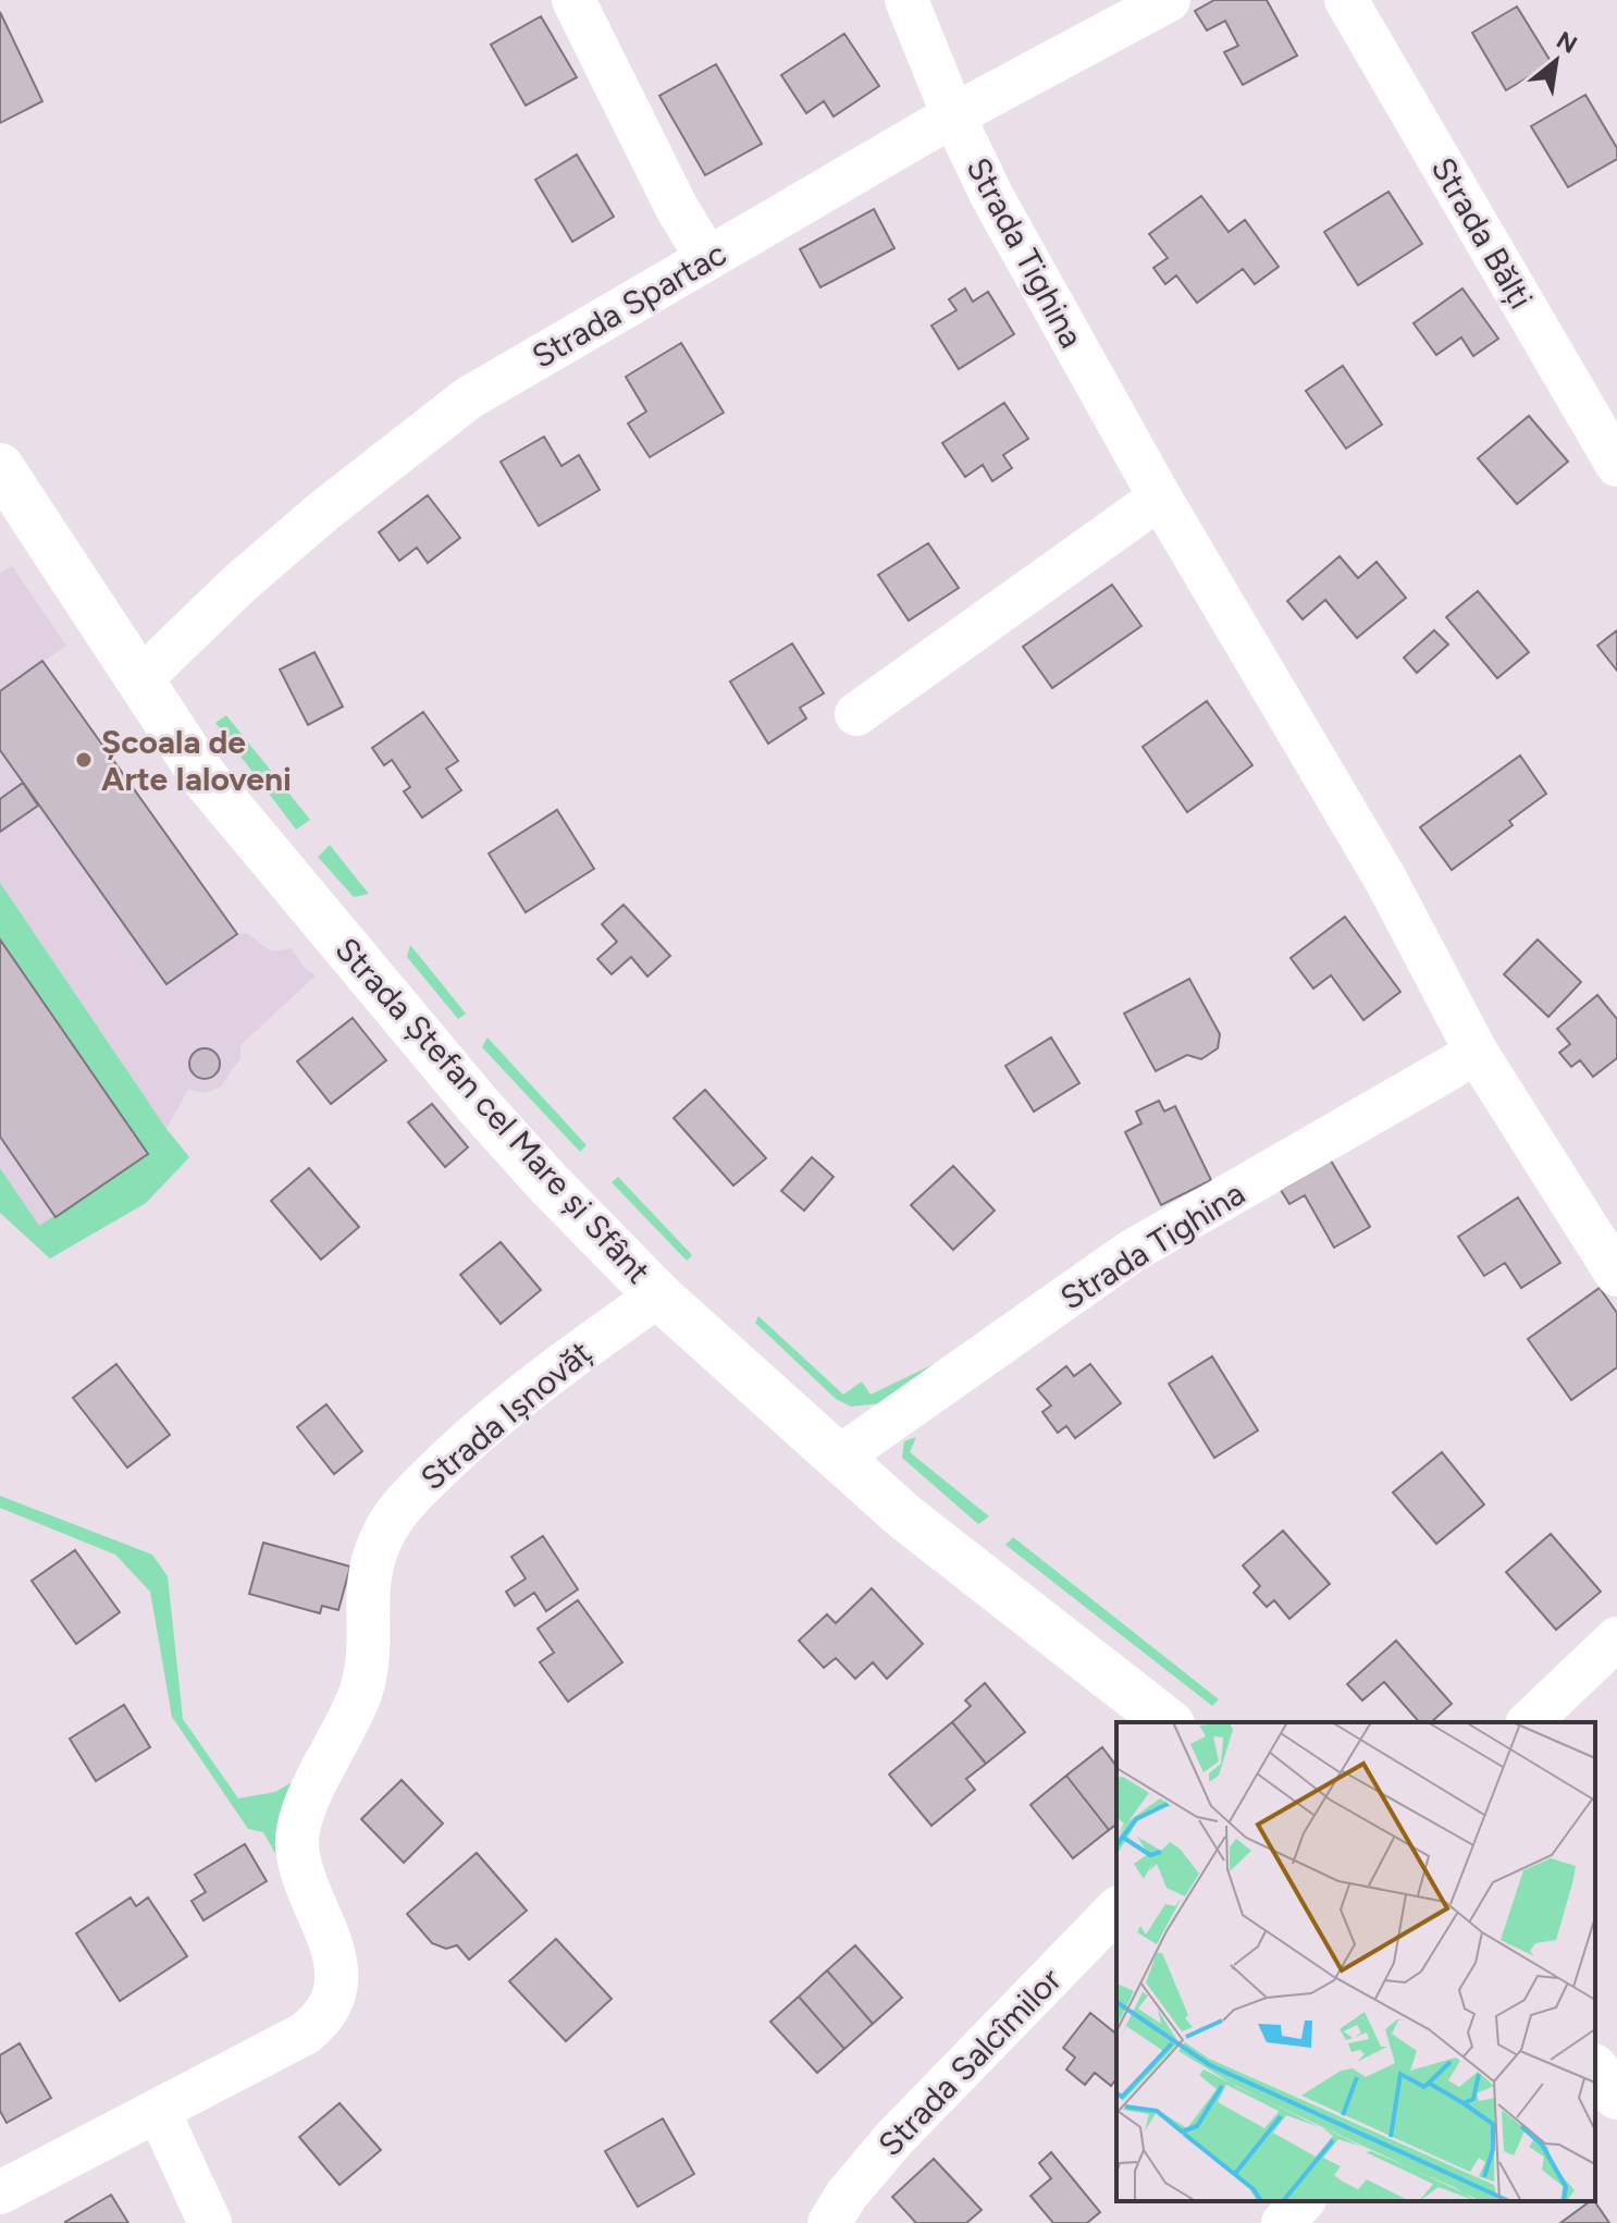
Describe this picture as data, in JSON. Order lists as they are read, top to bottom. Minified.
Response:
{"streets":{"main road":["Strada Ștefan cel Mare și Sfânt"],"street":["Strada Bălți","Strada Tighina","Strada Spartac","Strada Ișnovăț","Strada Salcîmilor"]},"crossings":[["Strada Tighina","Strada Spartac"],["Strada Tighina","Strada Ștefan cel Mare și Sfânt"],["Strada Spartac","Strada Ștefan cel Mare și Sfânt"],["Strada Ștefan cel Mare și Sfânt","Strada Ișnovăț"]],"places":["Școala de Arte Ialoveni"],"north":"top right"}
